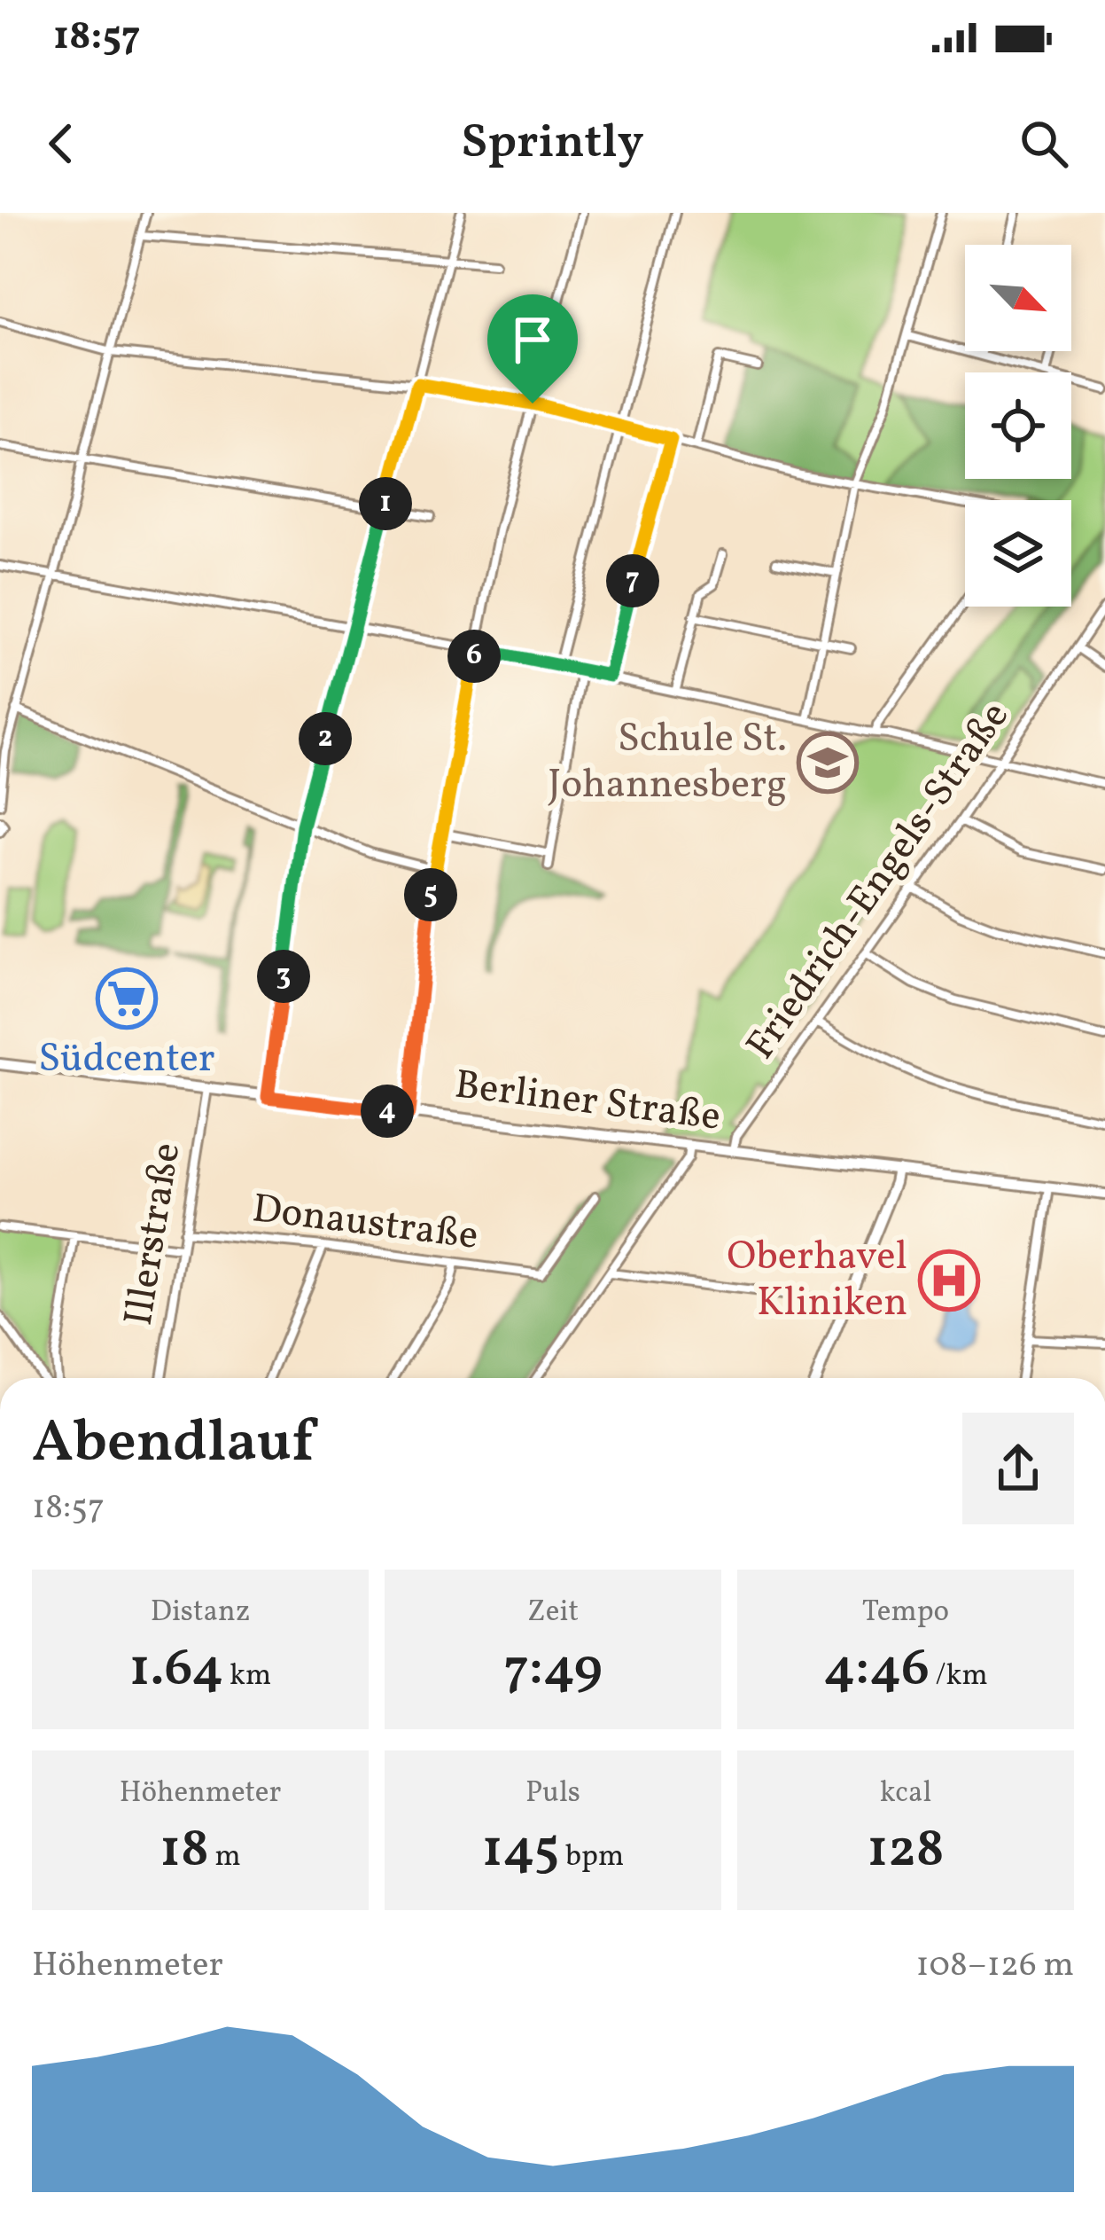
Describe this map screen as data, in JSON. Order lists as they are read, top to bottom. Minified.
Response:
{"streets":{"main road":["Berliner Straße"],"street":["Friedrich-Engels-Straße","Donaustraße","Illerstraße"]},"crossings":[["Friedrich-Engels-Straße","Berliner Straße"],["Berliner Straße","Illerstraße"],["Donaustraße","Illerstraße"]],"places":{"school or university":["Schule St. Johannesberg"],"supermarket":["Südcenter"],"hospital":["Oberhavel Kliniken"]},"north":"bottom right","page":{"status":"18:57","header":"Sprintly","pins":["1","7","6","2","5","3","4"],"heading":["Abendlauf","18:57"],"stats":[["Distanz","1.64 km"],["Zeit","7:49"],["Tempo","4:46 /km"],["Höhenmeter","18 m"],["Puls","145 bpm"],["kcal","128"]],"chart":["Höhenmeter","108–126 m"]}}
